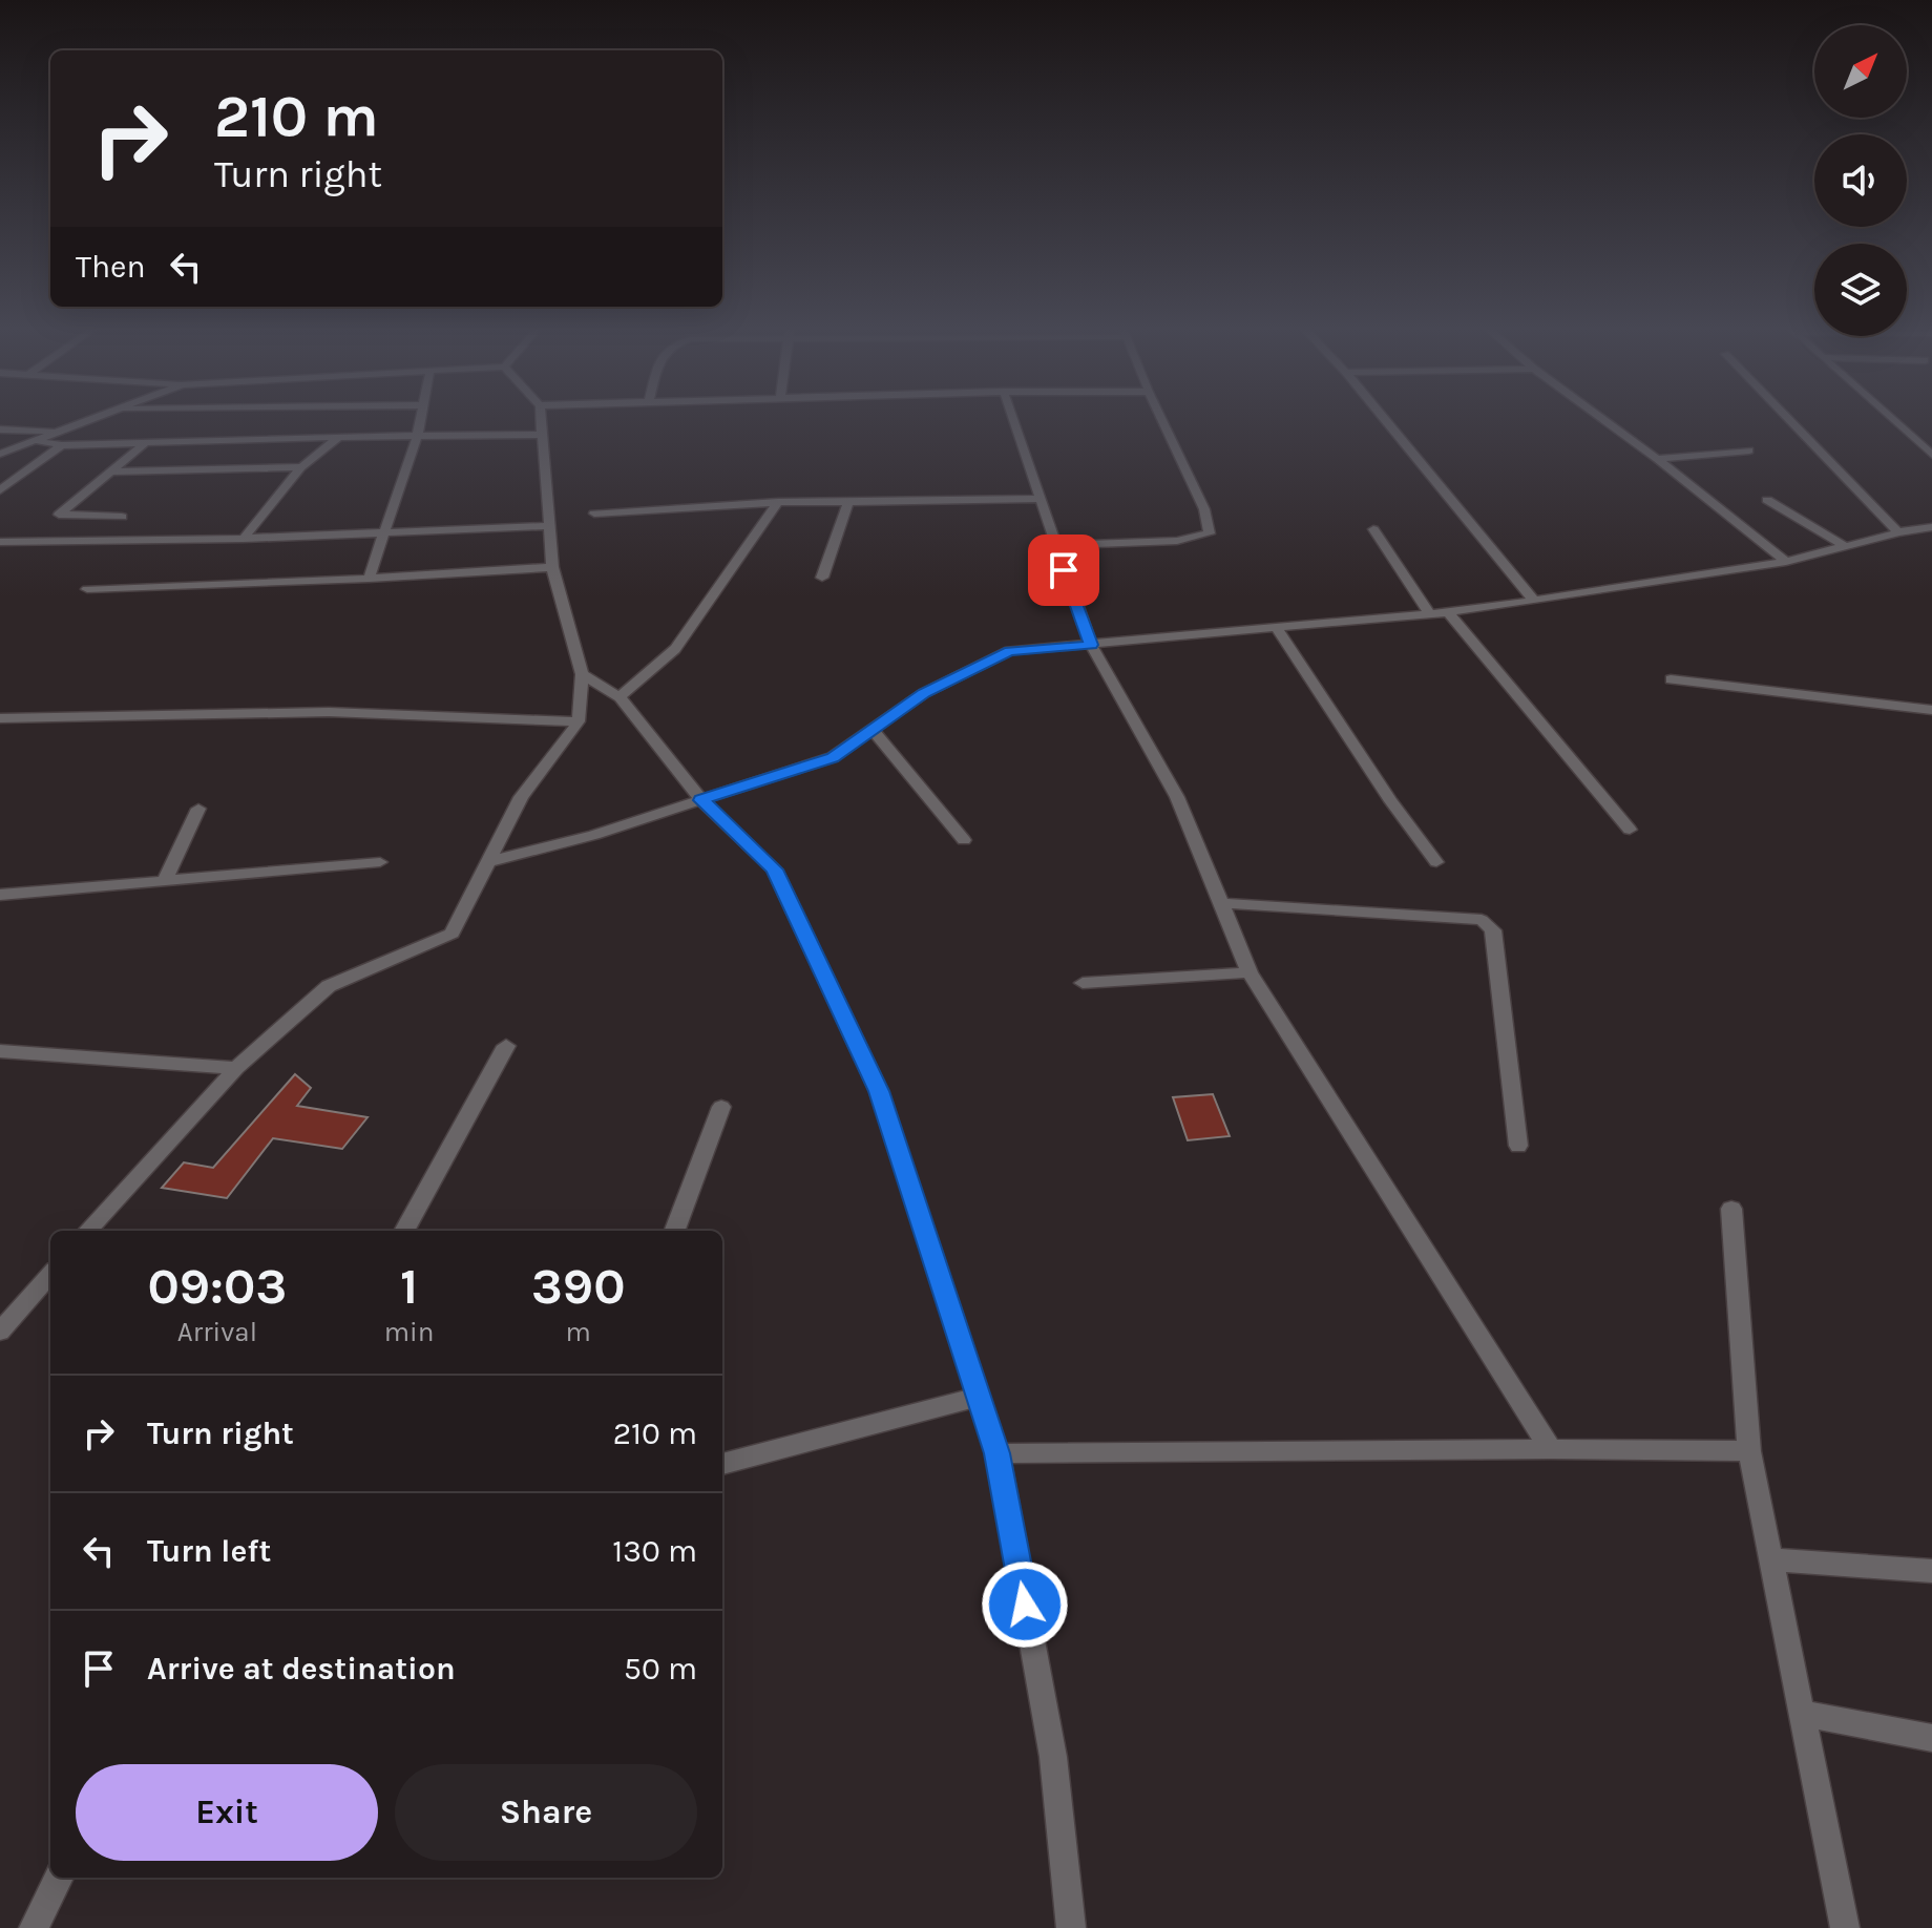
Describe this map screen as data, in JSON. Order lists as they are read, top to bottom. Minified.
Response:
{"north":"top right","page":{"turn":["210 m","Turn right"],"then":"Then","eta":["09:03","Arrival","1","min","390","m"],"list":[{"name":"Turn right","value":"210 m"},{"name":"Turn left","value":"130 m"},{"name":"Arrive at destination","value":"50 m"}],"buttons":["Exit","Share"]}}
